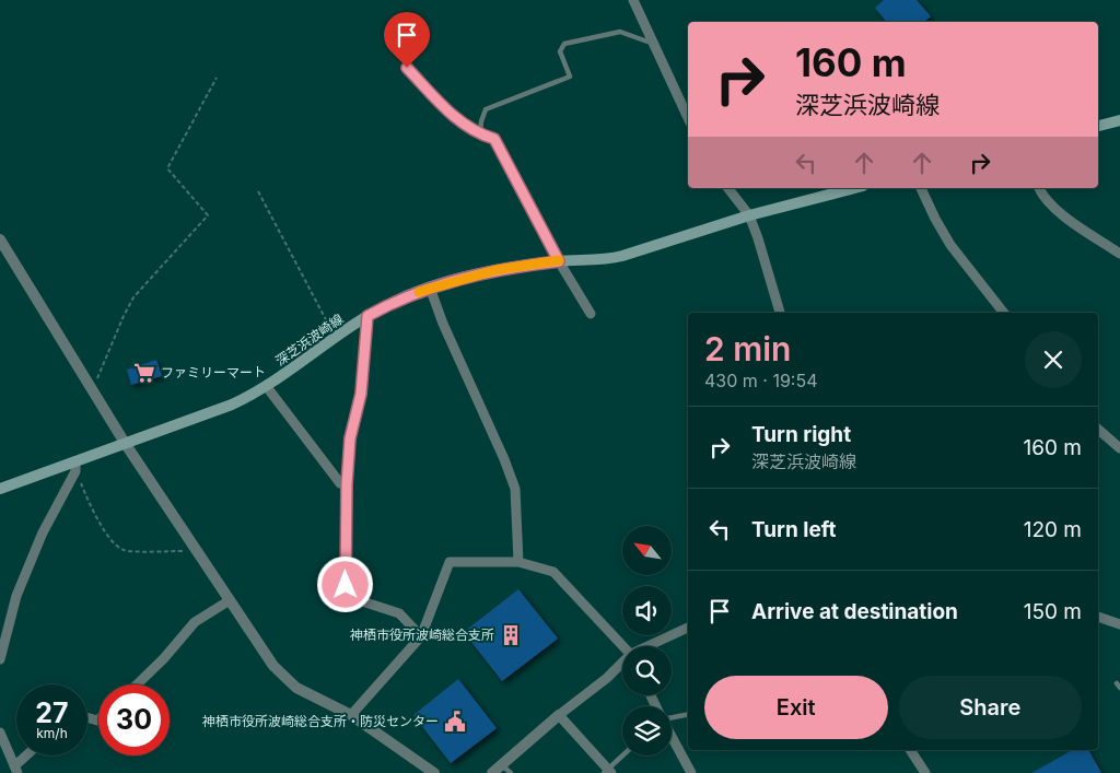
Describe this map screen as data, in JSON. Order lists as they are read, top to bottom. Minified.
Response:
{"streets":{"main road":["深芝浜波崎線"]},"places":{"supermarket":["ファミリーマート"],"building":["神栖市役所波崎総合支所"],"public building":["神栖市役所波崎総合支所・防災センター"]},"north":"top left","page":{"turn":["160 m","深芝浜波崎線"],"heading":["2 min","430 m · 19:54"],"list":[{"name":"Turn right","note":"深芝浜波崎線","value":"160 m"},{"name":"Turn left","value":"120 m"},{"name":"Arrive at destination","value":"150 m"}],"buttons":["Exit","Share"],"speed":"27 km/h","limit":"30"}}
